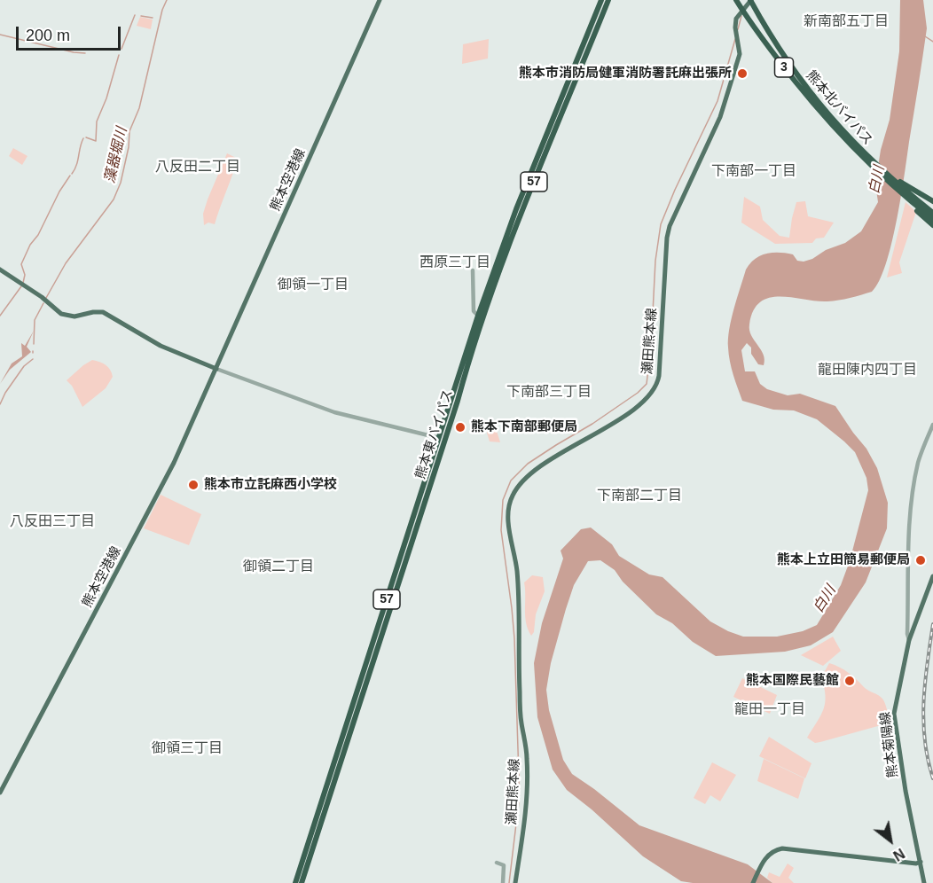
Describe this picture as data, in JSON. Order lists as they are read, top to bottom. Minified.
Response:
{"streets":{"highway":["3","熊本北バイパス","57","熊本東バイパス"],"main road":["熊本空港線","瀬田熊本線","熊本菊陽線"]},"crossings":[["3","熊本北バイパス"],["熊本北バイパス","瀬田熊本線"]],"districts":["新南部五丁目","八反田二丁目","下南部一丁目","西原三丁目","御領一丁目","龍田陳内四丁目","下南部三丁目","下南部二丁目","八反田三丁目","御領二丁目","龍田一丁目","御領三丁目"],"water":["藻器堀川","白川"],"places":["熊本市消防局健軍消防署託麻出張所","熊本下南部郵便局","熊本市立託麻西小学校","熊本上立田簡易郵便局","熊本国際民藝館"],"scale_bar":"200 m","north":"bottom right"}
